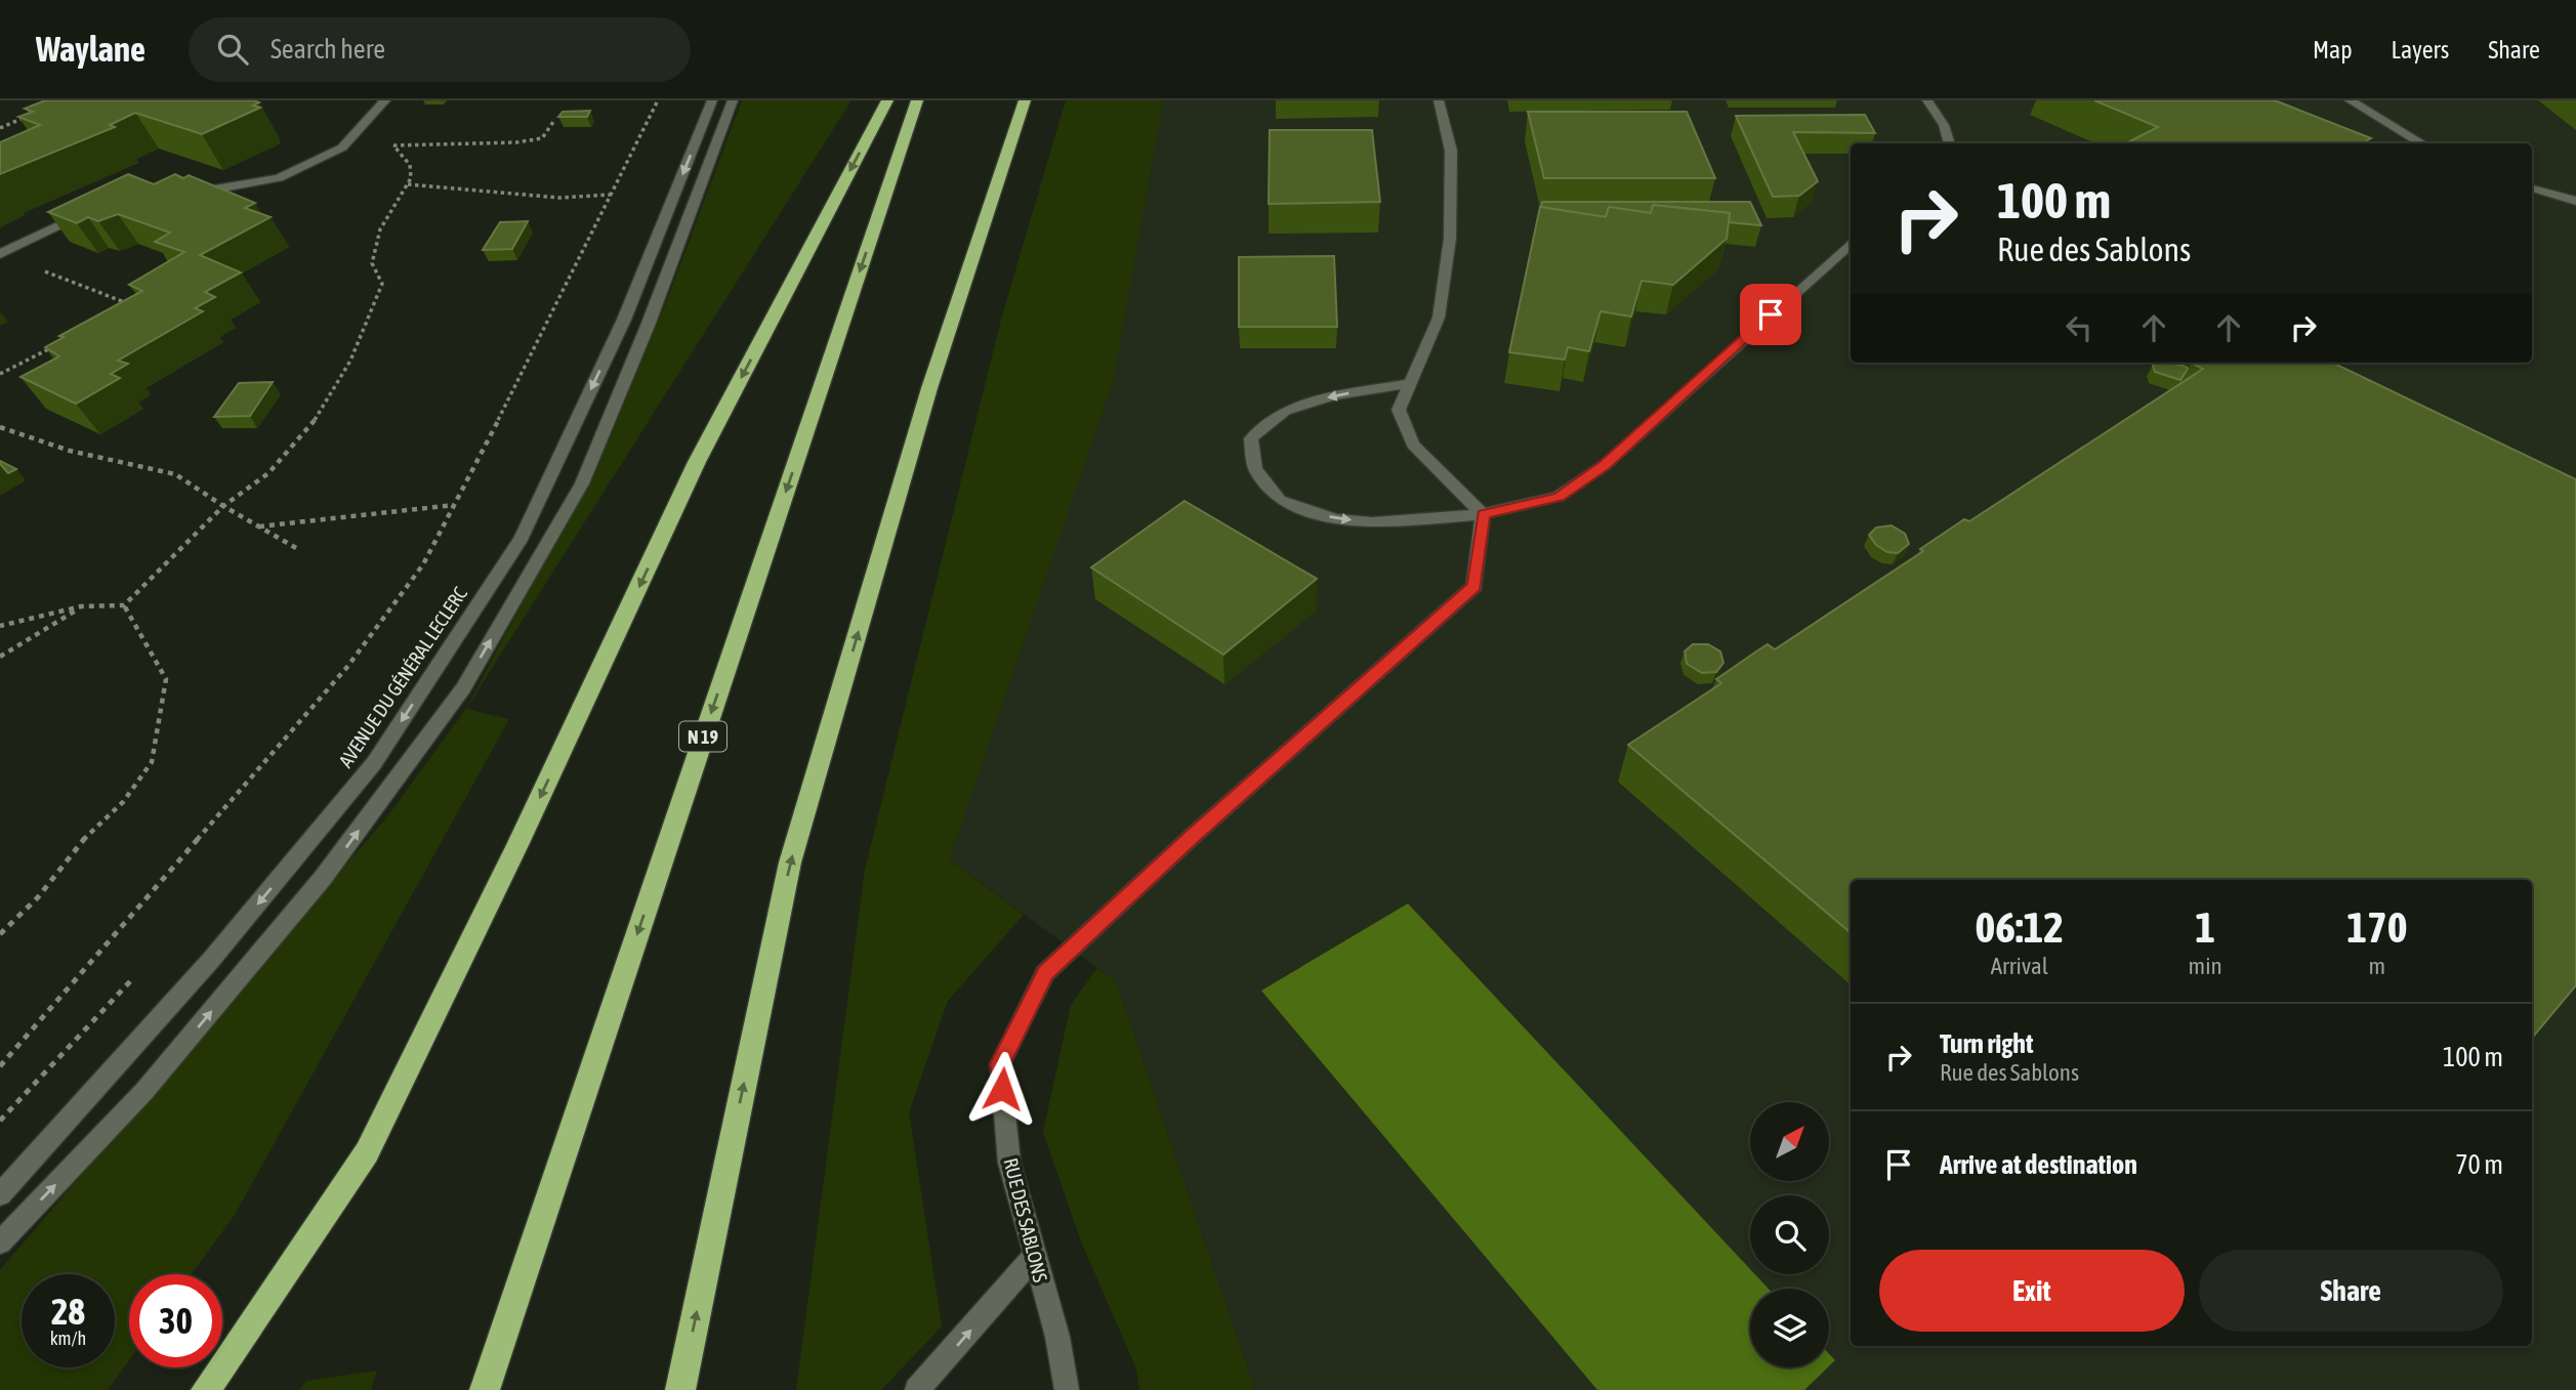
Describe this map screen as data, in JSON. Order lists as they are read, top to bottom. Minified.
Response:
{"streets":{"highway":["N 19"],"street":["AVENUE DU GÉNÉRAL LECLERC","RUE DES SABLONS"]},"north":"top right","page":{"header":"Waylane","search":"Search here","nav":["Map","Layers","Share"],"turn":["100 m","Rue des Sablons"],"eta":["06:12","Arrival","1","min","170","m"],"list":[{"name":"Turn right","note":"Rue des Sablons","value":"100 m"},{"name":"Arrive at destination","value":"70 m"}],"buttons":["Exit","Share"],"speed":"28 km/h","limit":"30"}}
